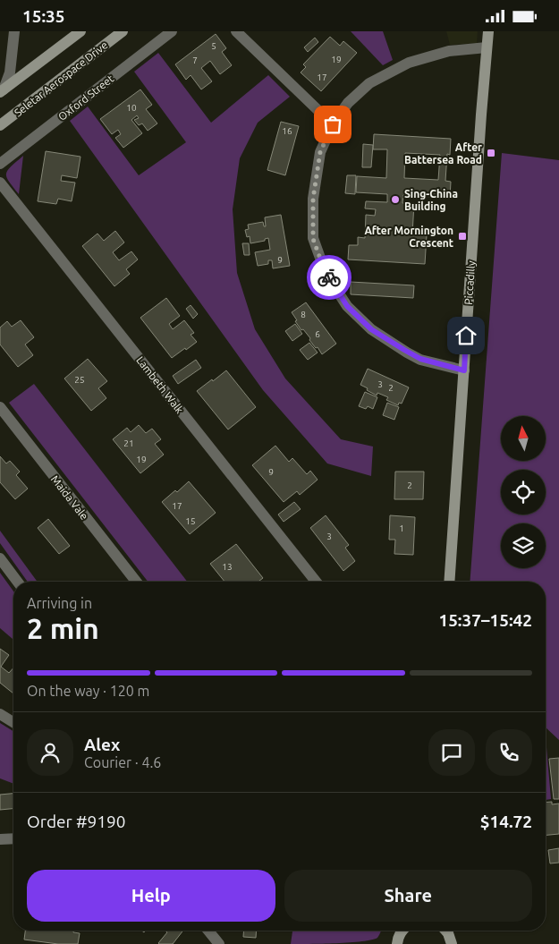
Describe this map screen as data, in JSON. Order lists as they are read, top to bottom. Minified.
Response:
{"streets":{"street":["Seletar Aerospace Drive","Oxford Street","Piccadilly","Lambeth Walk","Maida Vale"]},"places":{"transit":["After Battersea Road","After Mornington Crescent"],"other":["Sing-China Building"]},"house_numbers":["5","19","7","17","10","16","9","8","6","25","3","2","21","19","9","2","17","15","1","3","13"],"north":"top","page":{"status":"15:35","heading":["2 min","Arriving in","15:37–15:42"],"panel":["Alex","Courier · 4.6","Order #9190","$14.72"],"bar":"On the way · 120 m","buttons":["Help","Share"]}}
